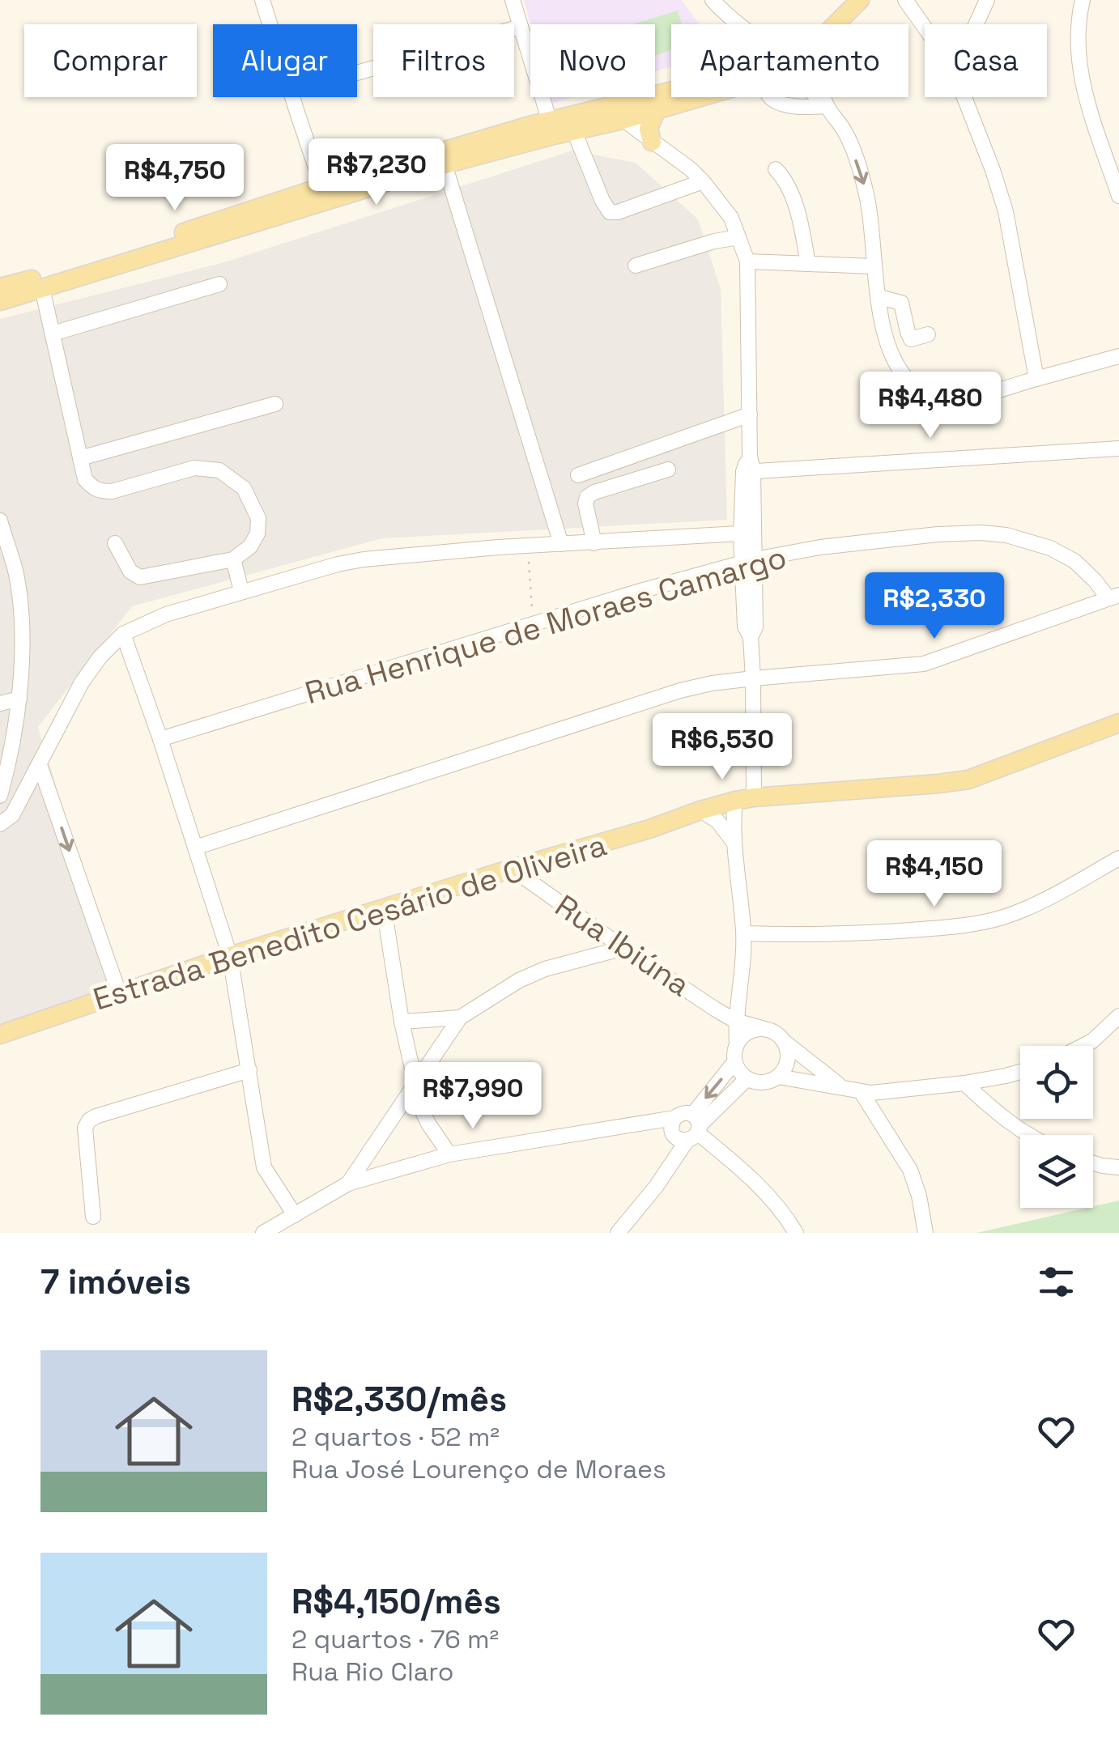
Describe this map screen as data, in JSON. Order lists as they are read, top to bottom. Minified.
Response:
{"streets":{"main road":["Estrada Benedito Cesário de Oliveira"],"street":["Rua Henrique de Moraes Camargo","Rua Ibiúna"]},"crossings":[["Estrada Benedito Cesário de Oliveira","Rua Ibiúna"]],"page":{"chip":["Comprar","Alugar","Filtros","Novo","Apartamento","Casa"],"price":["R$7,230","R$4,750","R$4,480","R$2,330","R$6,530","R$4,150","R$7,990"],"heading":"7 imóveis","list":[{"name":"R$2,330/mês","note":"2 quartos · 52 m² · Rua José Lourenço de Moraes"},{"name":"R$4,150/mês","note":"2 quartos · 76 m² · Rua Rio Claro"}]}}
